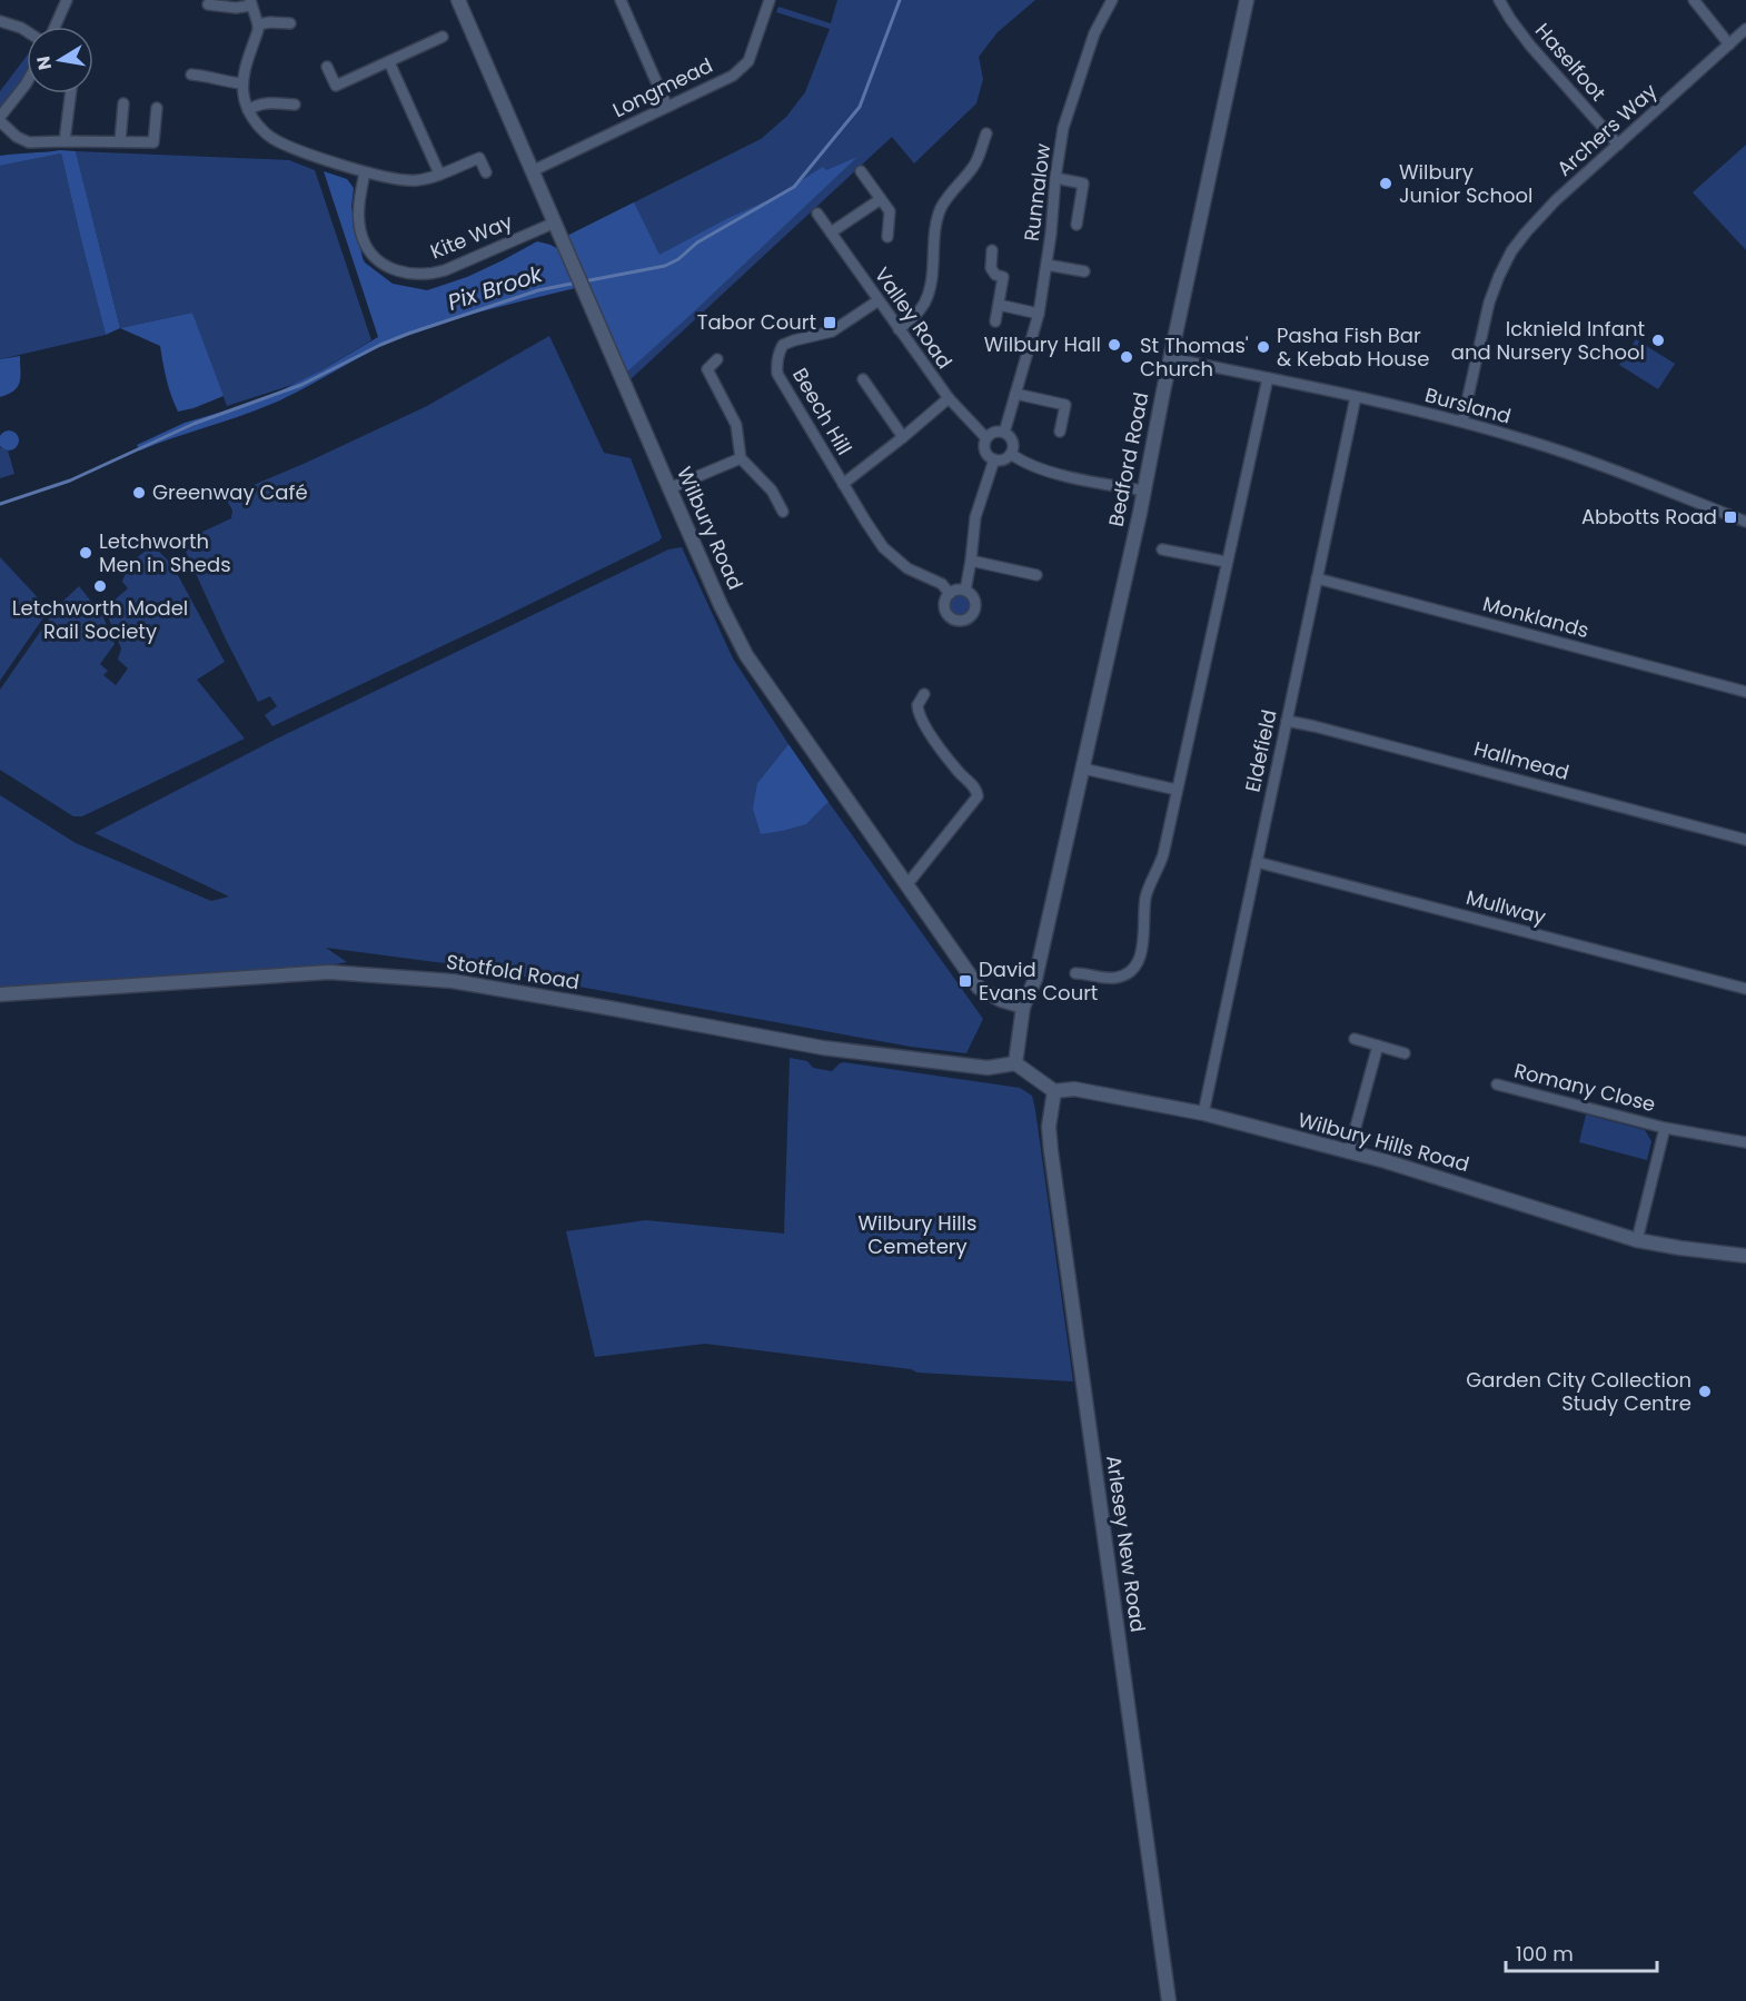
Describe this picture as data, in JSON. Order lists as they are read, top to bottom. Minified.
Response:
{"streets":{"street":["Haselfoot","Longmead","Archers Way","Runnalow","Kite Way","Valley Road","Bursland","Beech Hill","Bedford Road","Wilbury Road","Monklands","Eldefield","Hallmead","Mullway","Stotfold Road","Romany Close","Wilbury Hills Road","Arlesey New Road"]},"crossings":[["Haselfoot","Archers Way"],["Longmead","Wilbury Road"],["Archers Way","Bursland"],["Runnalow","Valley Road"],["Kite Way","Wilbury Road"],["Valley Road","Beech Hill"],["Bursland","Bedford Road"],["Bursland","Eldefield"],["Bedford Road","Wilbury Road"],["Bedford Road","Stotfold Road"],["Monklands","Eldefield"],["Eldefield","Hallmead"],["Eldefield","Mullway"],["Eldefield","Wilbury Hills Road"],["Romany Close","Wilbury Hills Road"],["Wilbury Hills Road","Arlesey New Road"]],"water":["Pix Brook"],"parks":["Wilbury Hills Cemetery"],"places":{"other":["Wilbury Junior School","Icknield Infant and Nursery School","Wilbury Hall","Pasha Fish Bar & Kebab House","St Thomas' Church","Greenway Café","Letchworth Men in Sheds","Letchworth Model Rail Society","Garden City Collection Study Centre"],"transit":["Tabor Court","Abbotts Road","David Evans Court"]},"scale_bar":"100 m","north":"left"}
